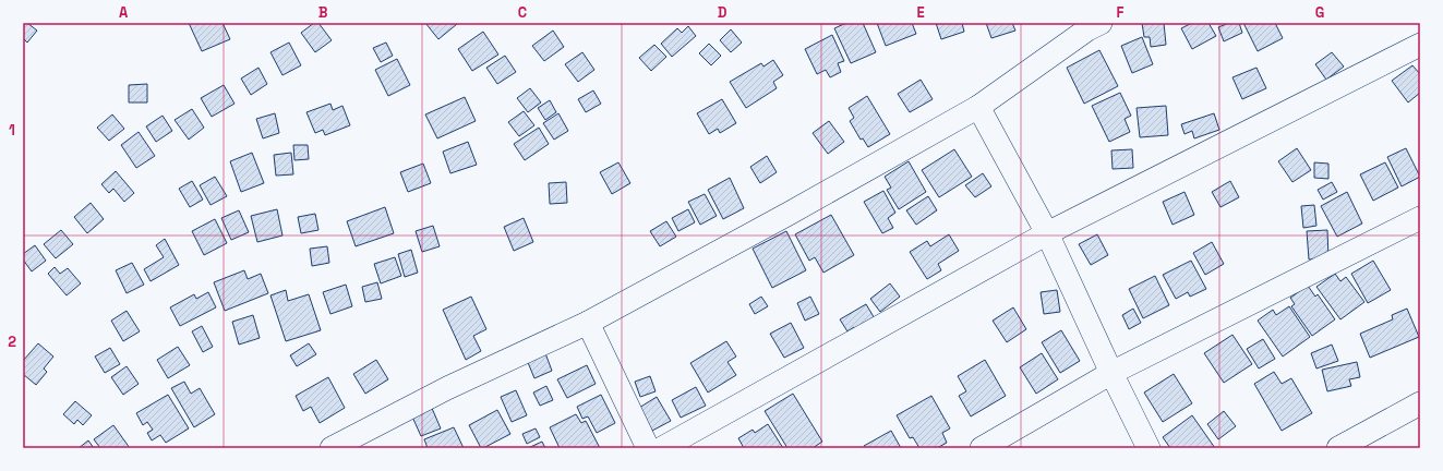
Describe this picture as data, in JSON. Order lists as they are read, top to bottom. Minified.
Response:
{"grid":{"columns":["A","B","C","D","E","F","G"],"rows":["1","2"]}}
